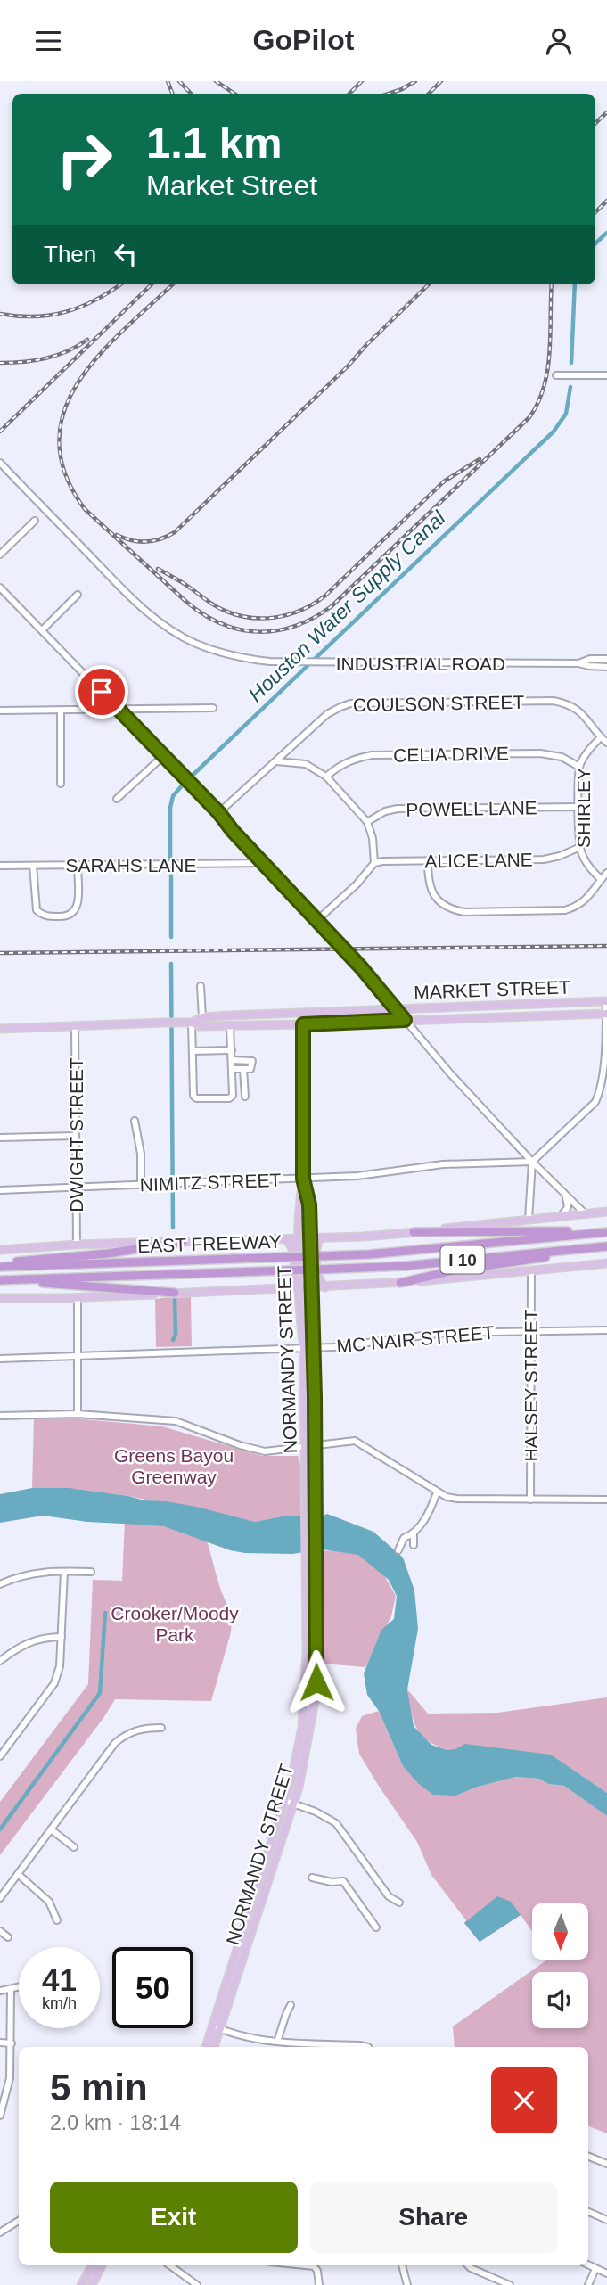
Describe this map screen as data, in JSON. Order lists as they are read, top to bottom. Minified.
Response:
{"streets":{"highway":["EAST FREEWAY","I 10"],"main road":["MARKET STREET","NORMANDY STREET"],"street":["INDUSTRIAL ROAD","COULSON STREET","CELIA DRIVE","SHIRLEY","POWELL LANE","ALICE LANE","SARAHS LANE","DWIGHT STREET","NIMITZ STREET","MC NAIR STREET","HALSEY STREET"]},"crossings":[["COULSON STREET","SHIRLEY"],["CELIA DRIVE","SHIRLEY"],["SHIRLEY","POWELL LANE"],["SHIRLEY","ALICE LANE"],["MARKET STREET","DWIGHT STREET"],["MARKET STREET","NORMANDY STREET"],["DWIGHT STREET","NIMITZ STREET"],["NIMITZ STREET","NORMANDY STREET"],["MC NAIR STREET","NORMANDY STREET"],["MC NAIR STREET","HALSEY STREET"]],"water":["Houston Water Supply Canal"],"parks":["Greens Bayou Greenway","Crooker/Moody Park"],"north":"bottom","page":{"header":"GoPilot","turn":["1.1 km","Market Street"],"then":"Then","speed":"41 km/h","limit":"50","heading":["5 min","2.0 km · 18:14"],"buttons":["Exit","Share"]}}
